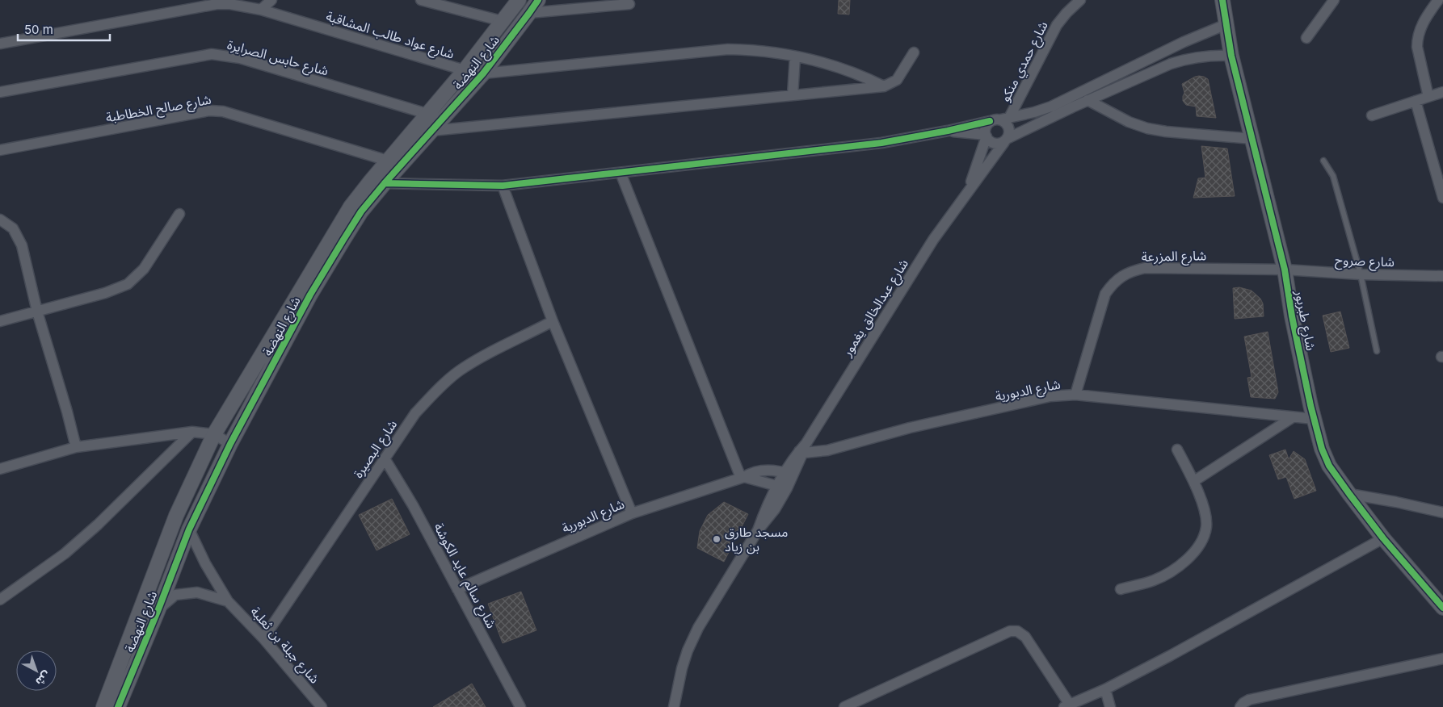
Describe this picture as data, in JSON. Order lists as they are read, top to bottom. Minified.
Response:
{"streets":{"street":["شارع عواد طالب المشاقبة","شارع حابس الصرايرة","شارع حمدي منكو","شارع النهضة","شارع صالح الخطاطبة","شارع المزرعة","شارع صروح","شارع عبدالخالق يغمور","شارع طبربور","شارع الدبورية","شارع البصيرة","شارع سالم عايد الكوشة","شارع جبلة بن ثعلبة"]},"crossings":[["شارع عواد طالب المشاقبة","شارع النهضة"],["شارع حابس الصرايرة","شارع النهضة"],["شارع حمدي منكو","شارع عبدالخالق يغمور"],["شارع النهضة","شارع صالح الخطاطبة"],["شارع النهضة","شارع جبلة بن ثعلبة"],["شارع المزرعة","شارع صروح"],["شارع المزرعة","شارع طبربور"],["شارع المزرعة","شارع الدبورية"],["شارع صروح","شارع طبربور"],["شارع عبدالخالق يغمور","شارع الدبورية"],["شارع طبربور","شارع الدبورية"],["شارع الدبورية","شارع سالم عايد الكوشة"],["شارع البصيرة","شارع سالم عايد الكوشة"],["شارع البصيرة","شارع جبلة بن ثعلبة"]],"places":["مسجد طارق بن زياد"],"scale_bar":"50 m","north":"bottom right"}
